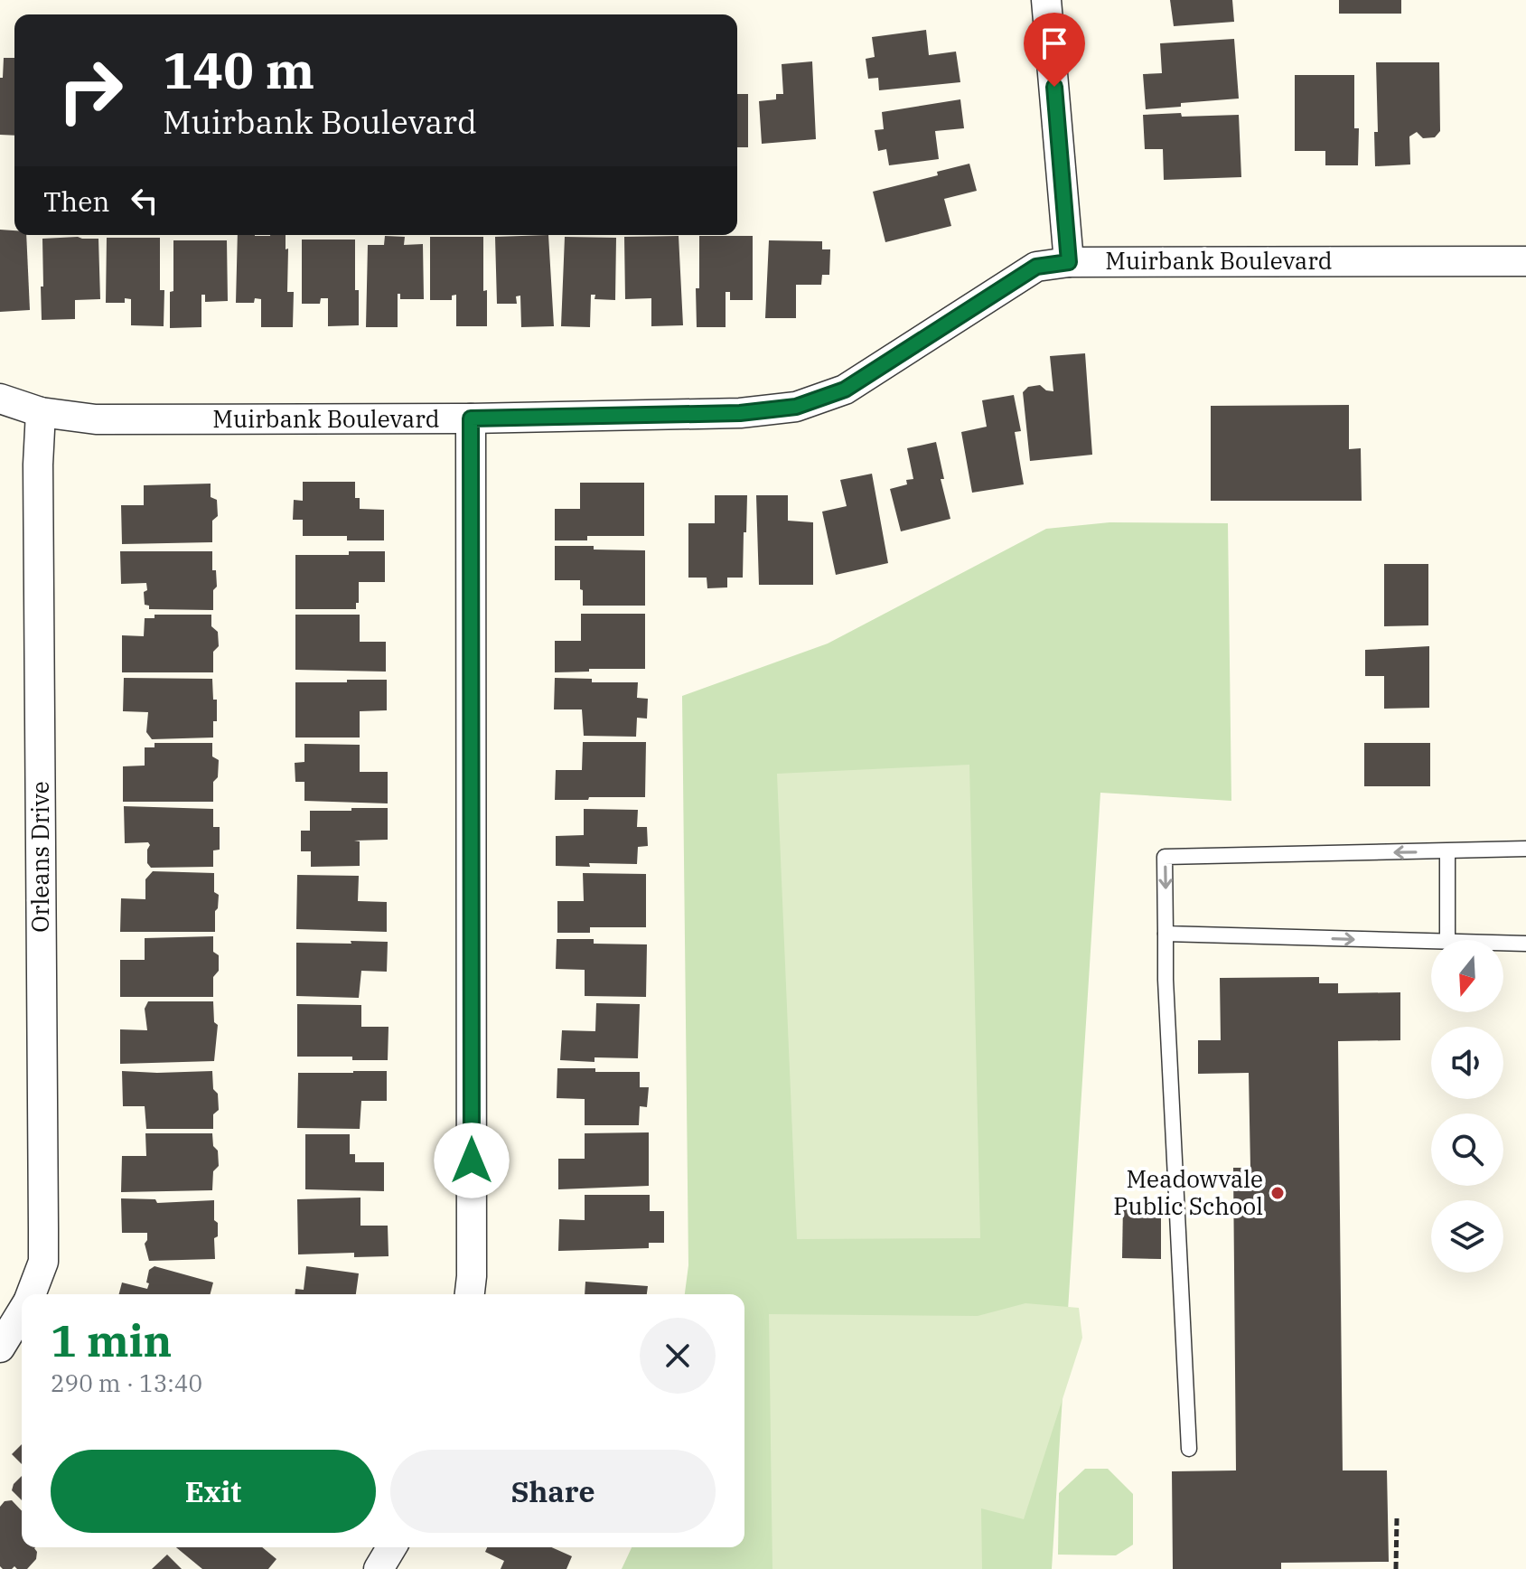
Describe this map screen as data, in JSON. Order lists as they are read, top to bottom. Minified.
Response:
{"streets":{"street":["Muirbank Boulevard","Orleans Drive"]},"crossings":[["Muirbank Boulevard","Orleans Drive"]],"places":["Meadowvale Public School"],"north":"bottom","page":{"turn":["140 m","Muirbank Boulevard"],"then":"Then","heading":["1 min","290 m · 13:40"],"buttons":["Exit","Share"]}}
